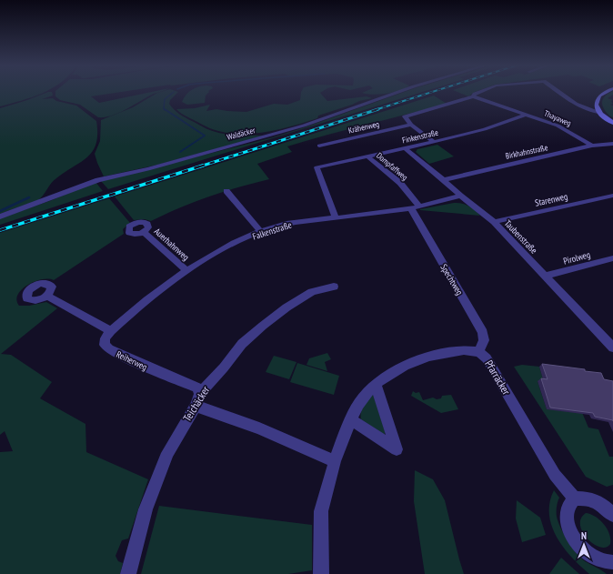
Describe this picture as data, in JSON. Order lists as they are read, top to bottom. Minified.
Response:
{"streets":{"street":["Thayaweg","Krähenweg","Waldäcker","Finkenstraße","Birkhahnstraße","Dompfaffweg","Starenweg","Falkenstraße","Taubenstraße","Auerhahnweg","Pirolweg","Spechtweg","Reiherweg","Pfarräcker","Teichäcker"]},"crossings":[["Thayaweg","Finkenstraße"],["Thayaweg","Birkhahnstraße"],["Finkenstraße","Dompfaffweg"],["Finkenstraße","Falkenstraße"],["Finkenstraße","Taubenstraße"],["Birkhahnstraße","Taubenstraße"],["Dompfaffweg","Falkenstraße"],["Dompfaffweg","Spechtweg"],["Starenweg","Taubenstraße"],["Falkenstraße","Taubenstraße"],["Falkenstraße","Auerhahnweg"],["Falkenstraße","Spechtweg"],["Falkenstraße","Reiherweg"],["Taubenstraße","Pirolweg"],["Spechtweg","Pfarräcker"],["Reiherweg","Teichäcker"]],"north":"top"}
